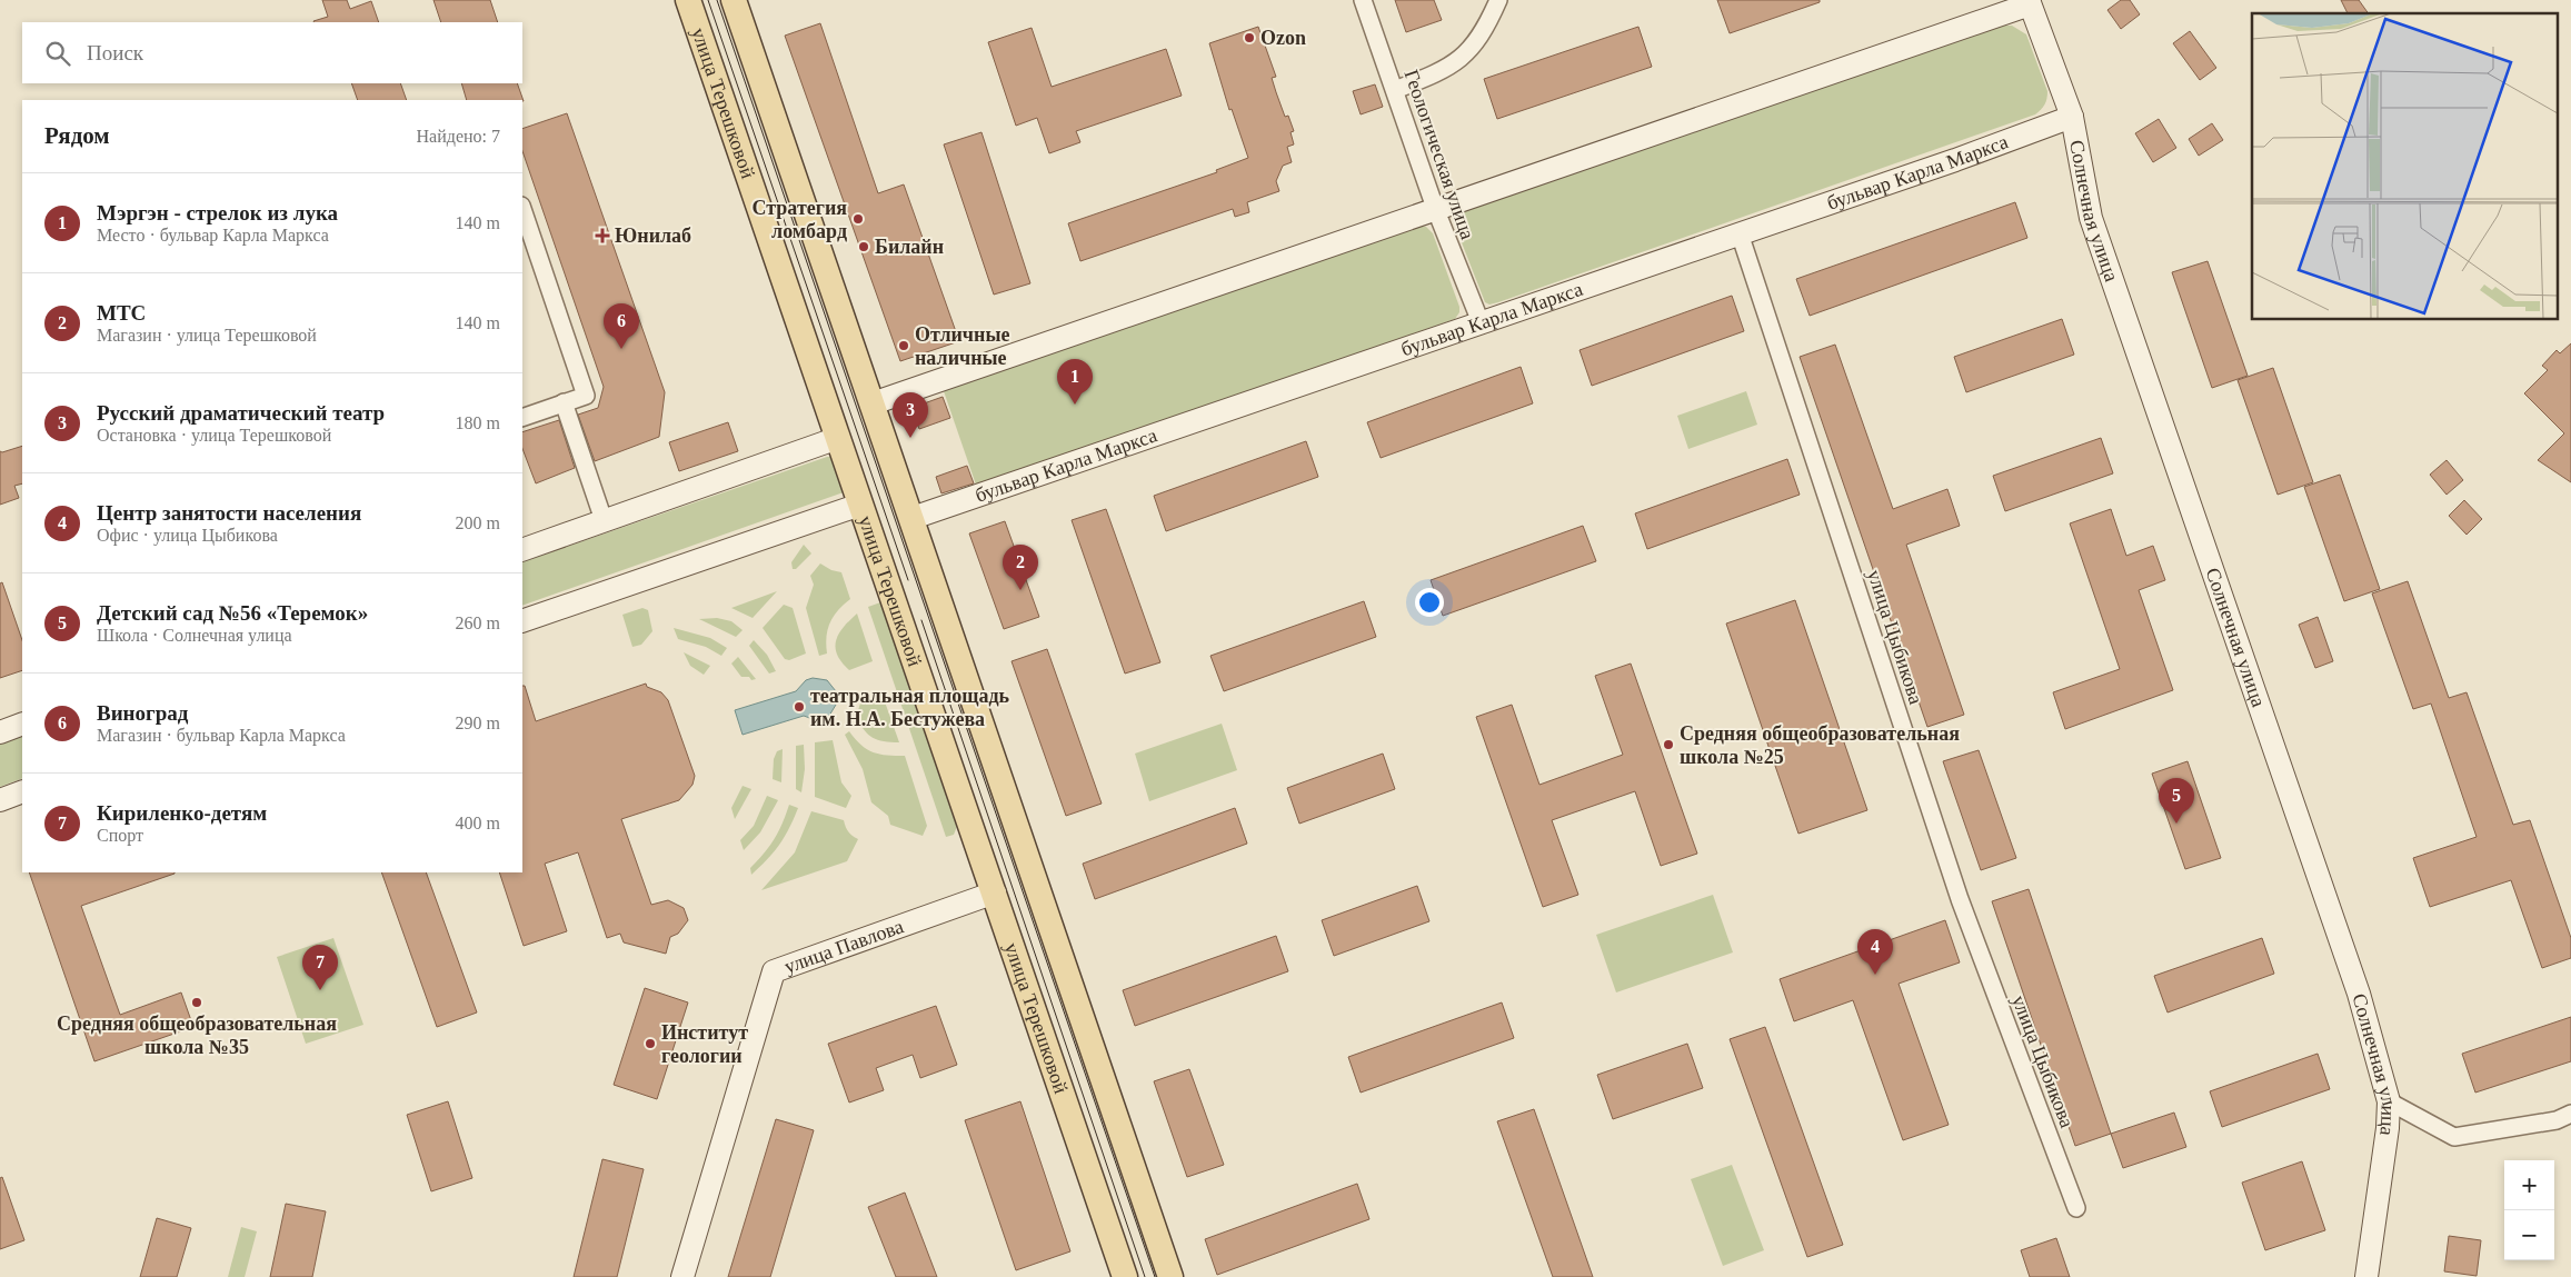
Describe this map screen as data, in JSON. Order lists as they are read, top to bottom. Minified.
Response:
{"streets":{"main road":["улица Терешковой"],"street":["Геологическая улица","бульвар Карла Маркса","Солнечная улица","улица Цыбикова","улица Павлова"]},"crossings":[["улица Терешковой","улица Павлова"],["Геологическая улица","бульвар Карла Маркса"],["бульвар Карла Маркса","Солнечная улица"],["бульвар Карла Маркса","улица Цыбикова"]],"places":{"other":["Ozon","Стратегия ломбард","Билайн","Отличные наличные","театральная площадь им. Н.А. Бестужева","Средняя общеобразовательная школа №25","Средняя общеобразовательная школа №35","Институт геологии"],"health":["Юнилаб"]},"page":{"search":"Поиск","heading":["Рядом","Найдено: 7"],"list":[{"mark":"1","name":"Мэргэн - стрелок из лука","note":"Место · бульвар Карла Маркса","value":"140 m"},{"mark":"2","name":"МТС","note":"Магазин · улица Терешковой","value":"140 m"},{"mark":"3","name":"Русский драматический театр","note":"Остановка · улица Терешковой","value":"180 m"},{"mark":"4","name":"Центр занятости населения","note":"Офис · улица Цыбикова","value":"200 m"},{"mark":"5","name":"Детский сад №56 «Теремок»","note":"Школа · Солнечная улица","value":"260 m"},{"mark":"6","name":"Виноград","note":"Магазин · бульвар Карла Маркса","value":"290 m"},{"mark":"7","name":"Кириленко-детям","note":"Спорт","value":"400 m"}],"pins":["6","1","3","2","5","4","7"],"map_buttons":["+","−"]}}
